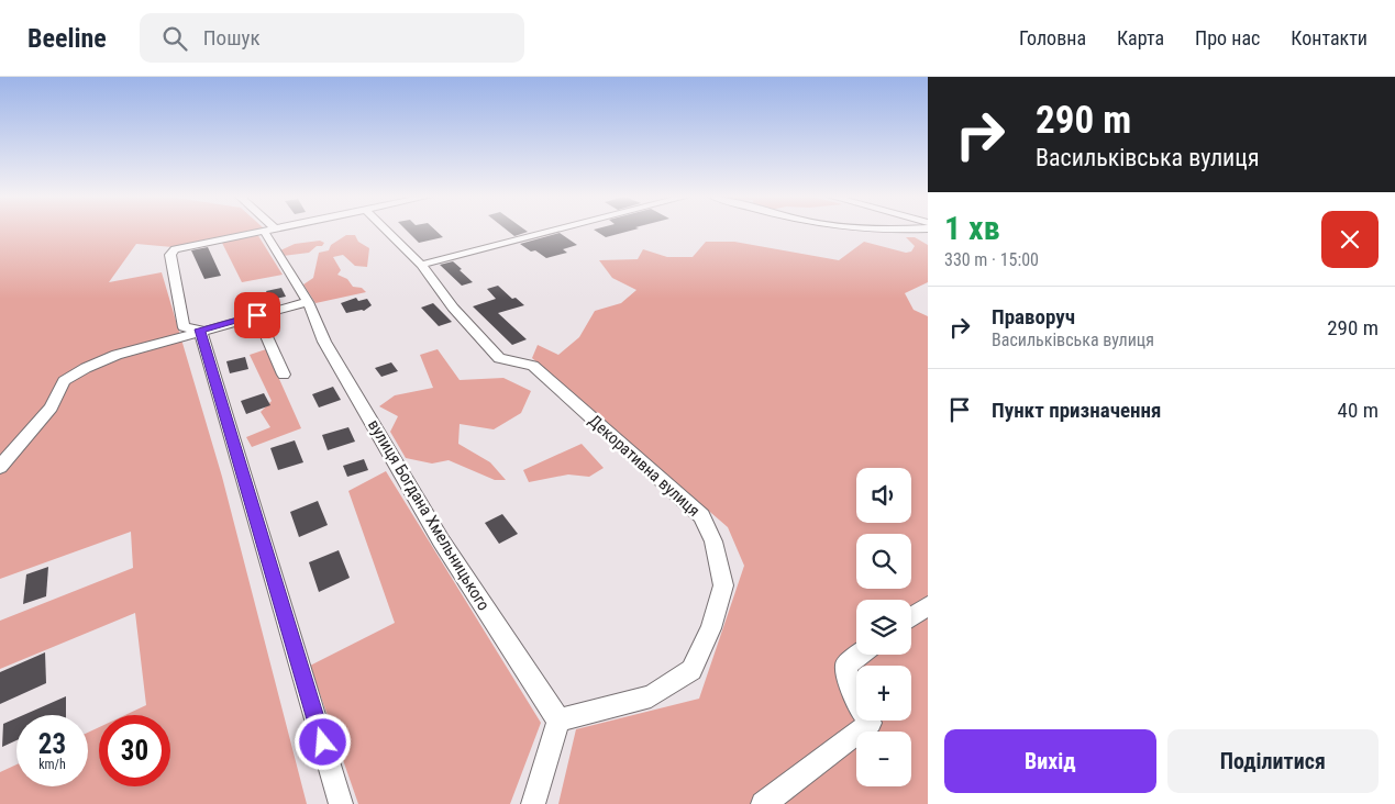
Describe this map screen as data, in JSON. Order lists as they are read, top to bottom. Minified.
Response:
{"streets":{"street":["Декоративна вулиця","вулиця Богдана Хмельницького"]},"crossings":[["Декоративна вулиця","вулиця Богдана Хмельницького"]],"page":{"header":"Beeline","search":"Пошук","nav":["Головна","Карта","Про нас","Контакти"],"turn":["290 m","Васильківська вулиця"],"heading":["1 хв","330 m · 15:00"],"list":[{"name":"Праворуч","note":"Васильківська вулиця","value":"290 m"},{"name":"Пункт призначення","value":"40 m"}],"map_buttons":["+","−"],"speed":"23 km/h","limit":"30","buttons":["Вихід","Поділитися"]}}
